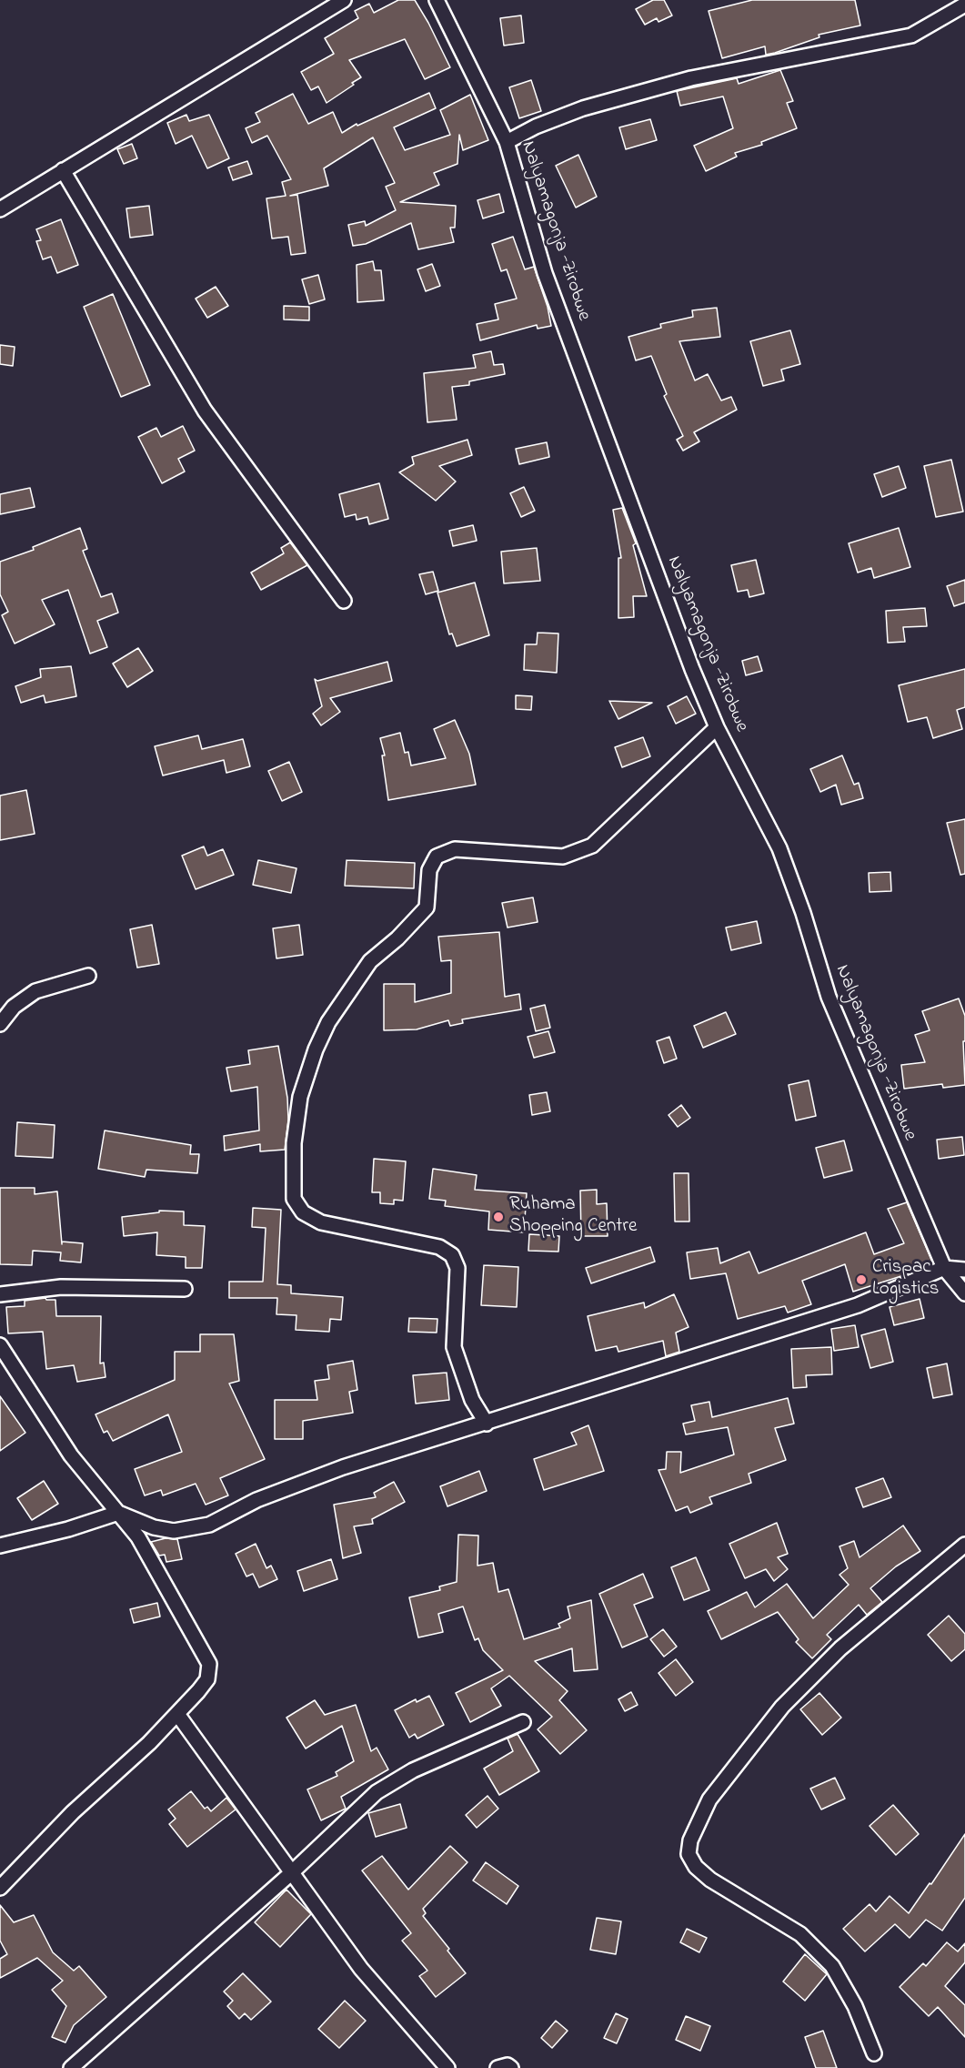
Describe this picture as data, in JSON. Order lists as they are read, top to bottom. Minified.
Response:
{"streets":{"street":["Nalyamagonja -Zirobwe"]},"places":["Ruhama Shopping Centre","Crispac Logistics"]}
